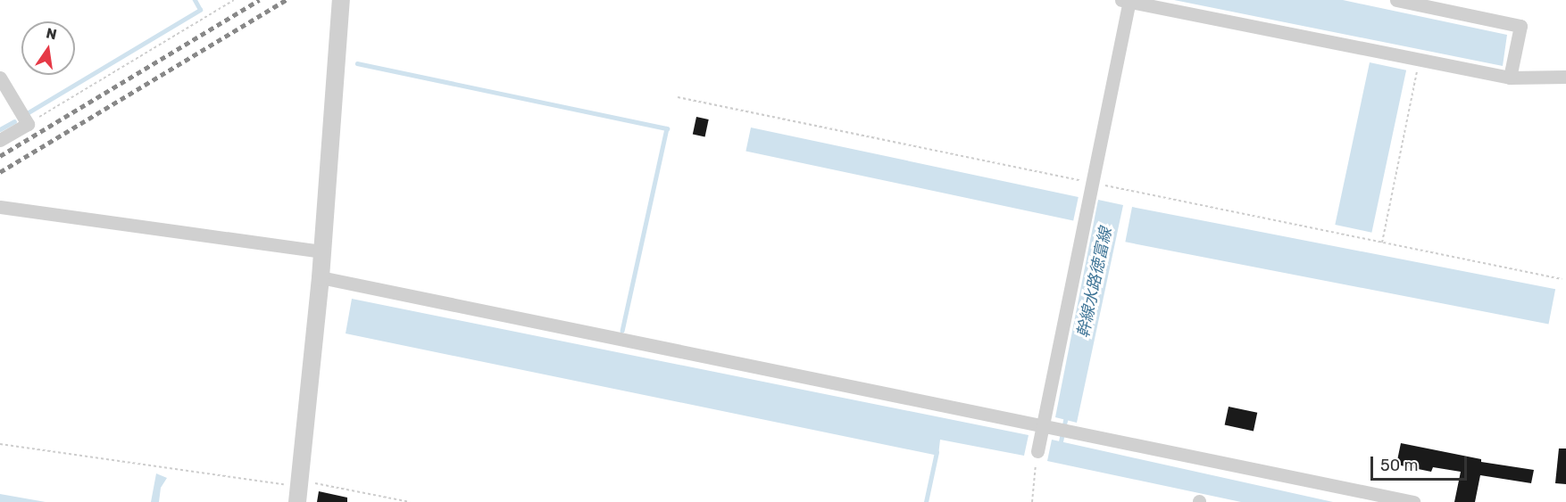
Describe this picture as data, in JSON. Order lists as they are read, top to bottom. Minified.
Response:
{"water":["幹線水路徳富線"],"scale_bar":"50 m","north":"top"}
